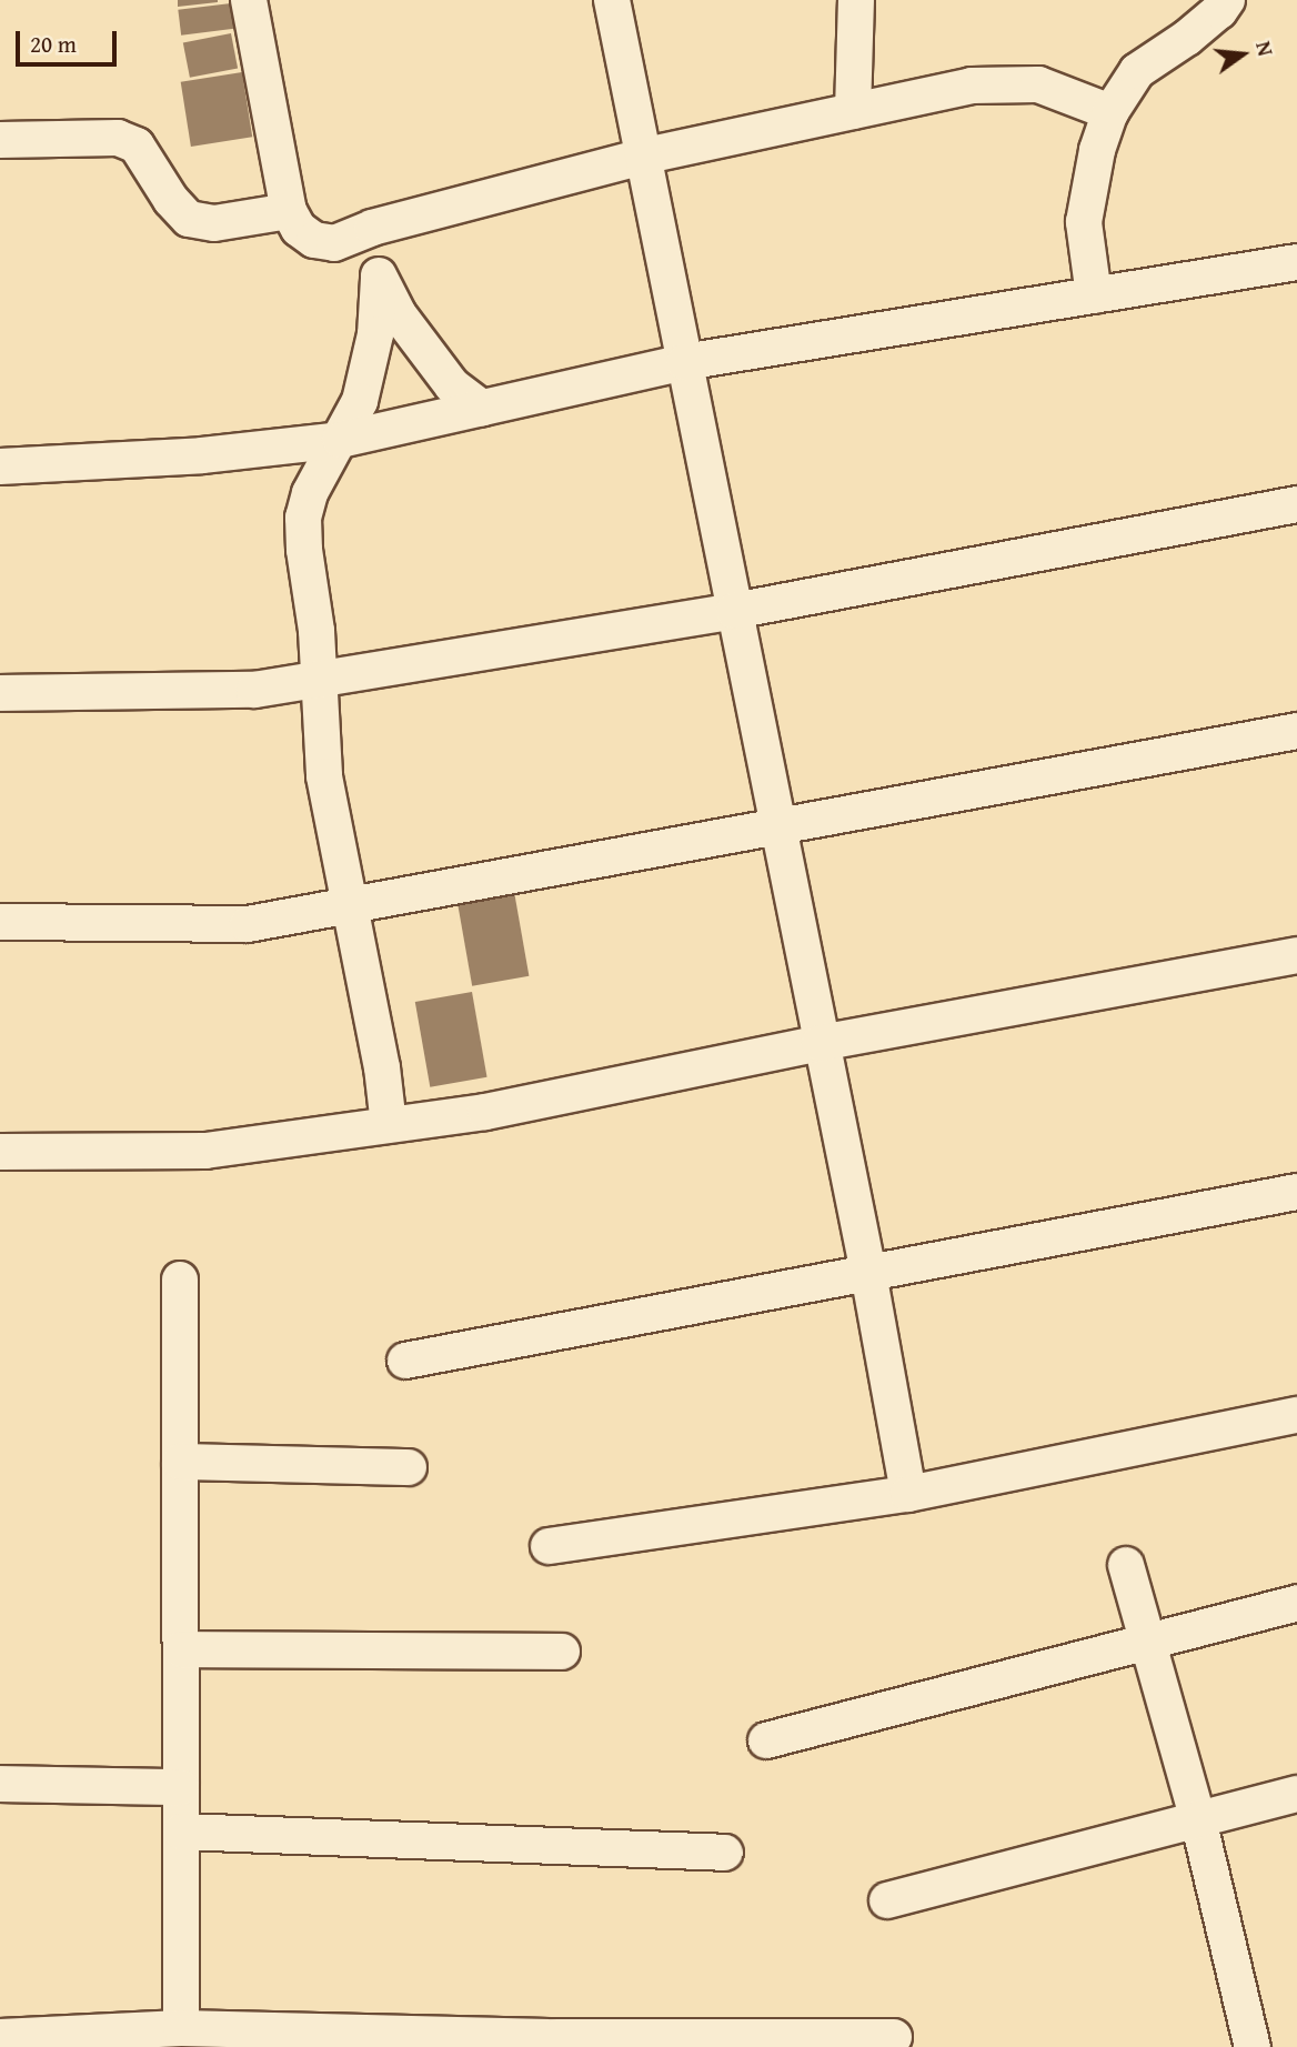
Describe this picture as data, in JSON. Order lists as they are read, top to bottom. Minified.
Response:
{"scale_bar":"20 m","north":"right"}
